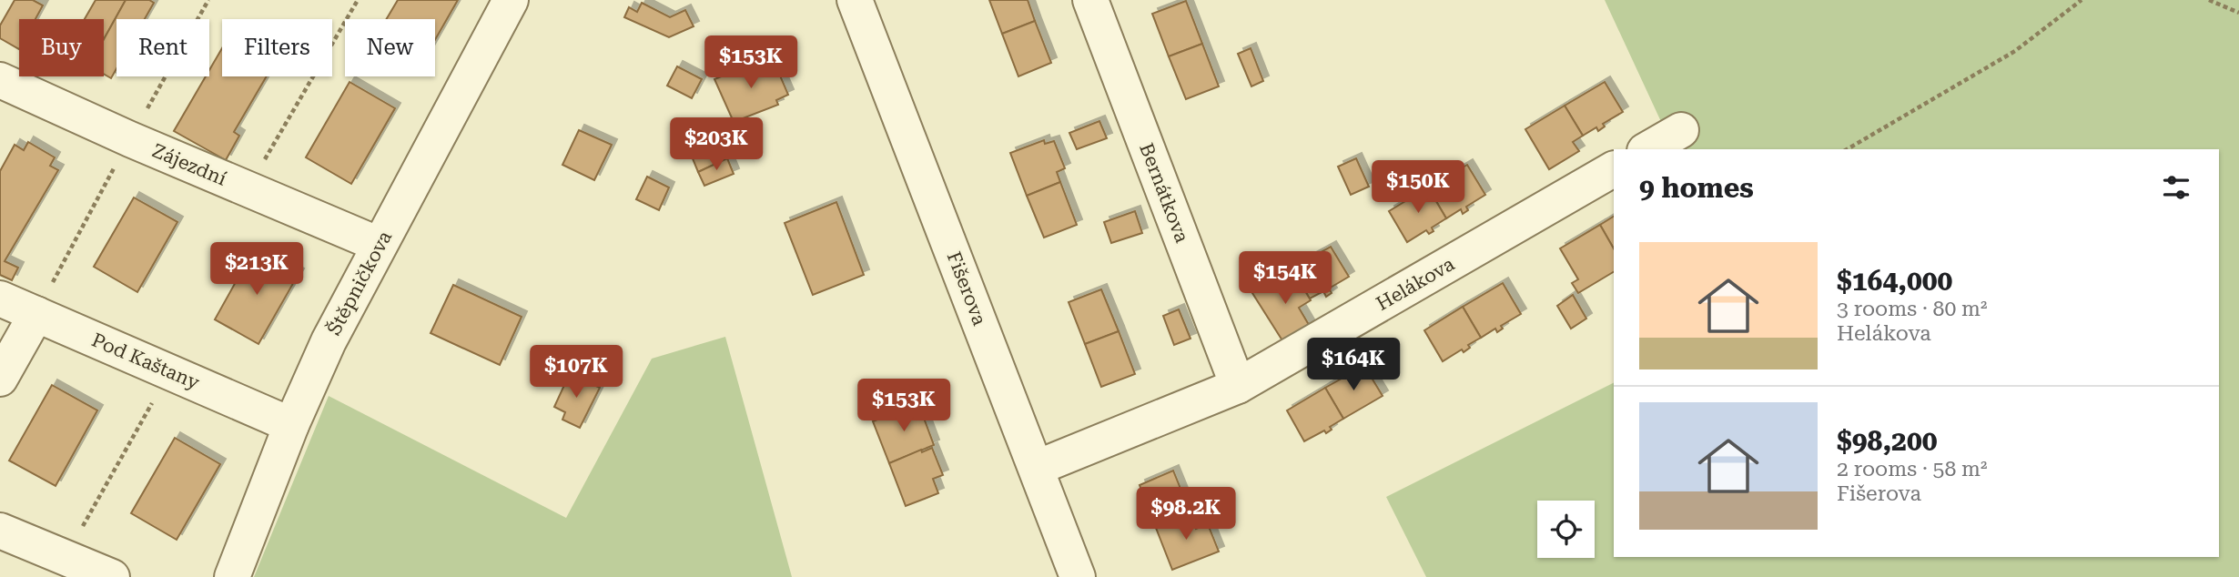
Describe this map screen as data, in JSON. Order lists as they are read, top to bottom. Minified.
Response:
{"streets":{"street":["Zájezdní","Bernátkova","Štěpničkova","Helákova","Fišerova","Pod Kaštany"]},"crossings":[["Zájezdní","Štěpničkova"],["Bernátkova","Helákova"],["Štěpničkova","Pod Kaštany"],["Helákova","Fišerova"]],"page":{"chip":["Buy","Rent","Filters","New"],"price":["$153K","$203K","$150K","$213K","$154K","$164K","$107K","$153K","$98.2K"],"heading":"9 homes","list":[{"name":"$164,000","note":"3 rooms · 80 m² · Helákova"},{"name":"$98,200","note":"2 rooms · 58 m² · Fišerova"}]}}
